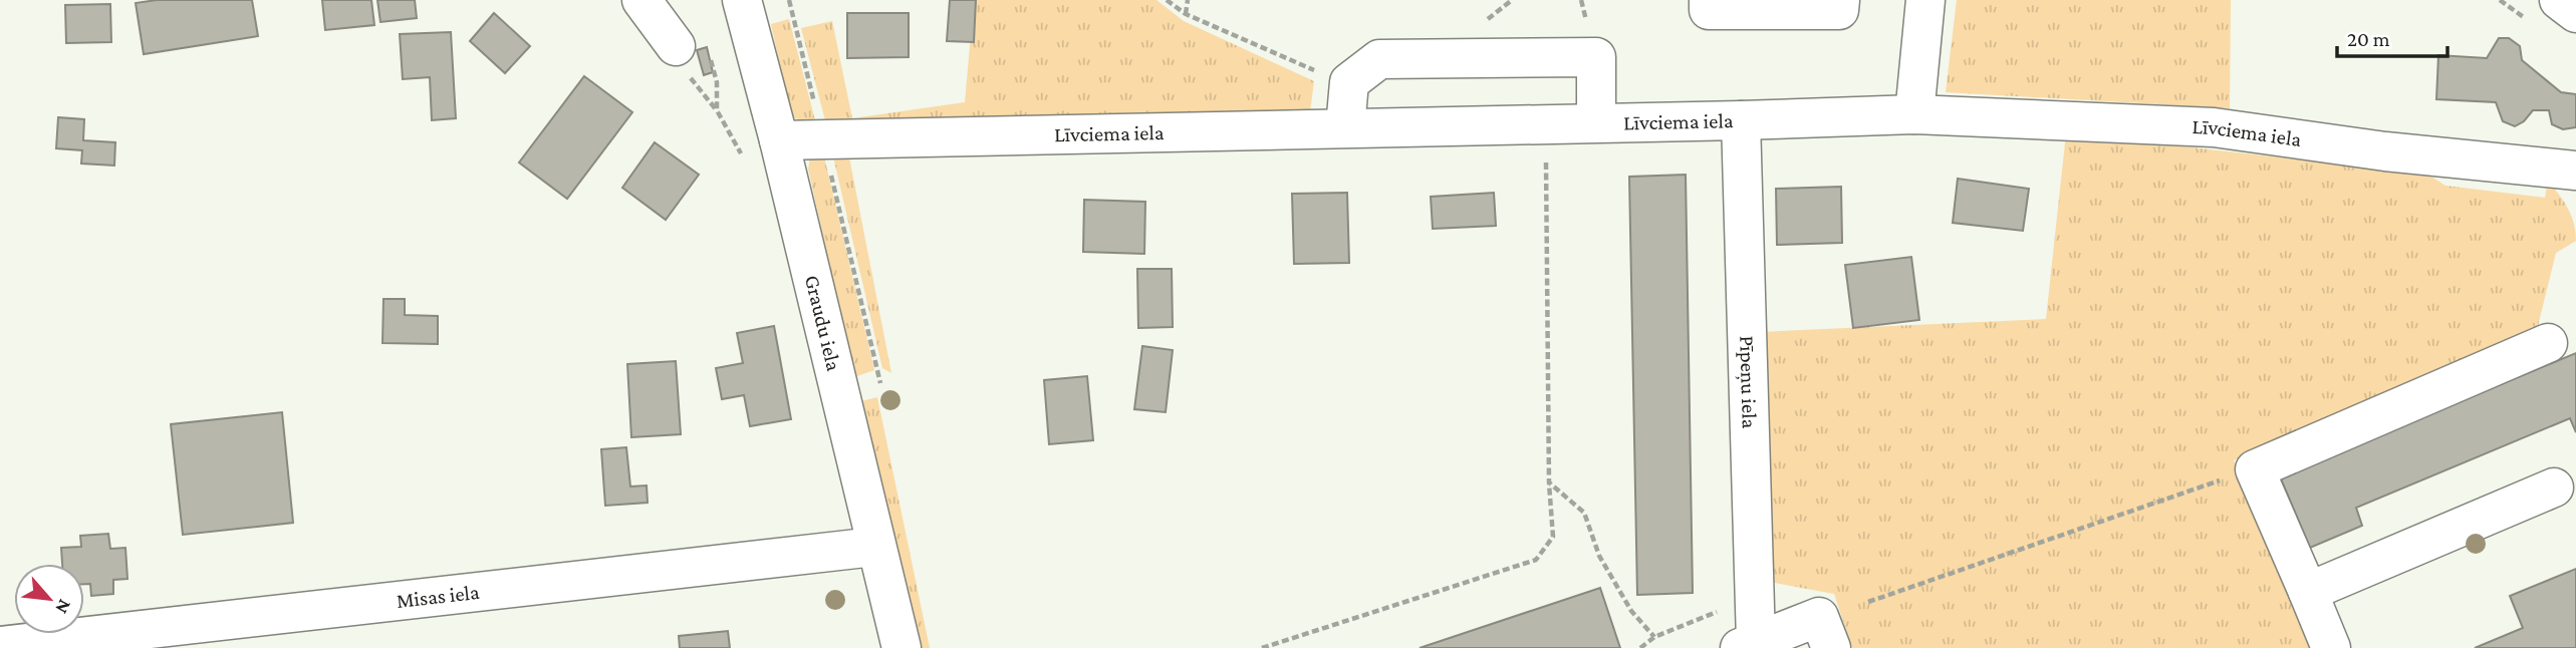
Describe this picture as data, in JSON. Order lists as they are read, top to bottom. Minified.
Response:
{"streets":{"street":["Līvciema iela","Graudu iela","Pīpeņu iela","Misas iela"]},"crossings":[["Līvciema iela","Graudu iela"],["Līvciema iela","Pīpeņu iela"],["Graudu iela","Misas iela"]],"scale_bar":"20 m","north":"bottom right"}
